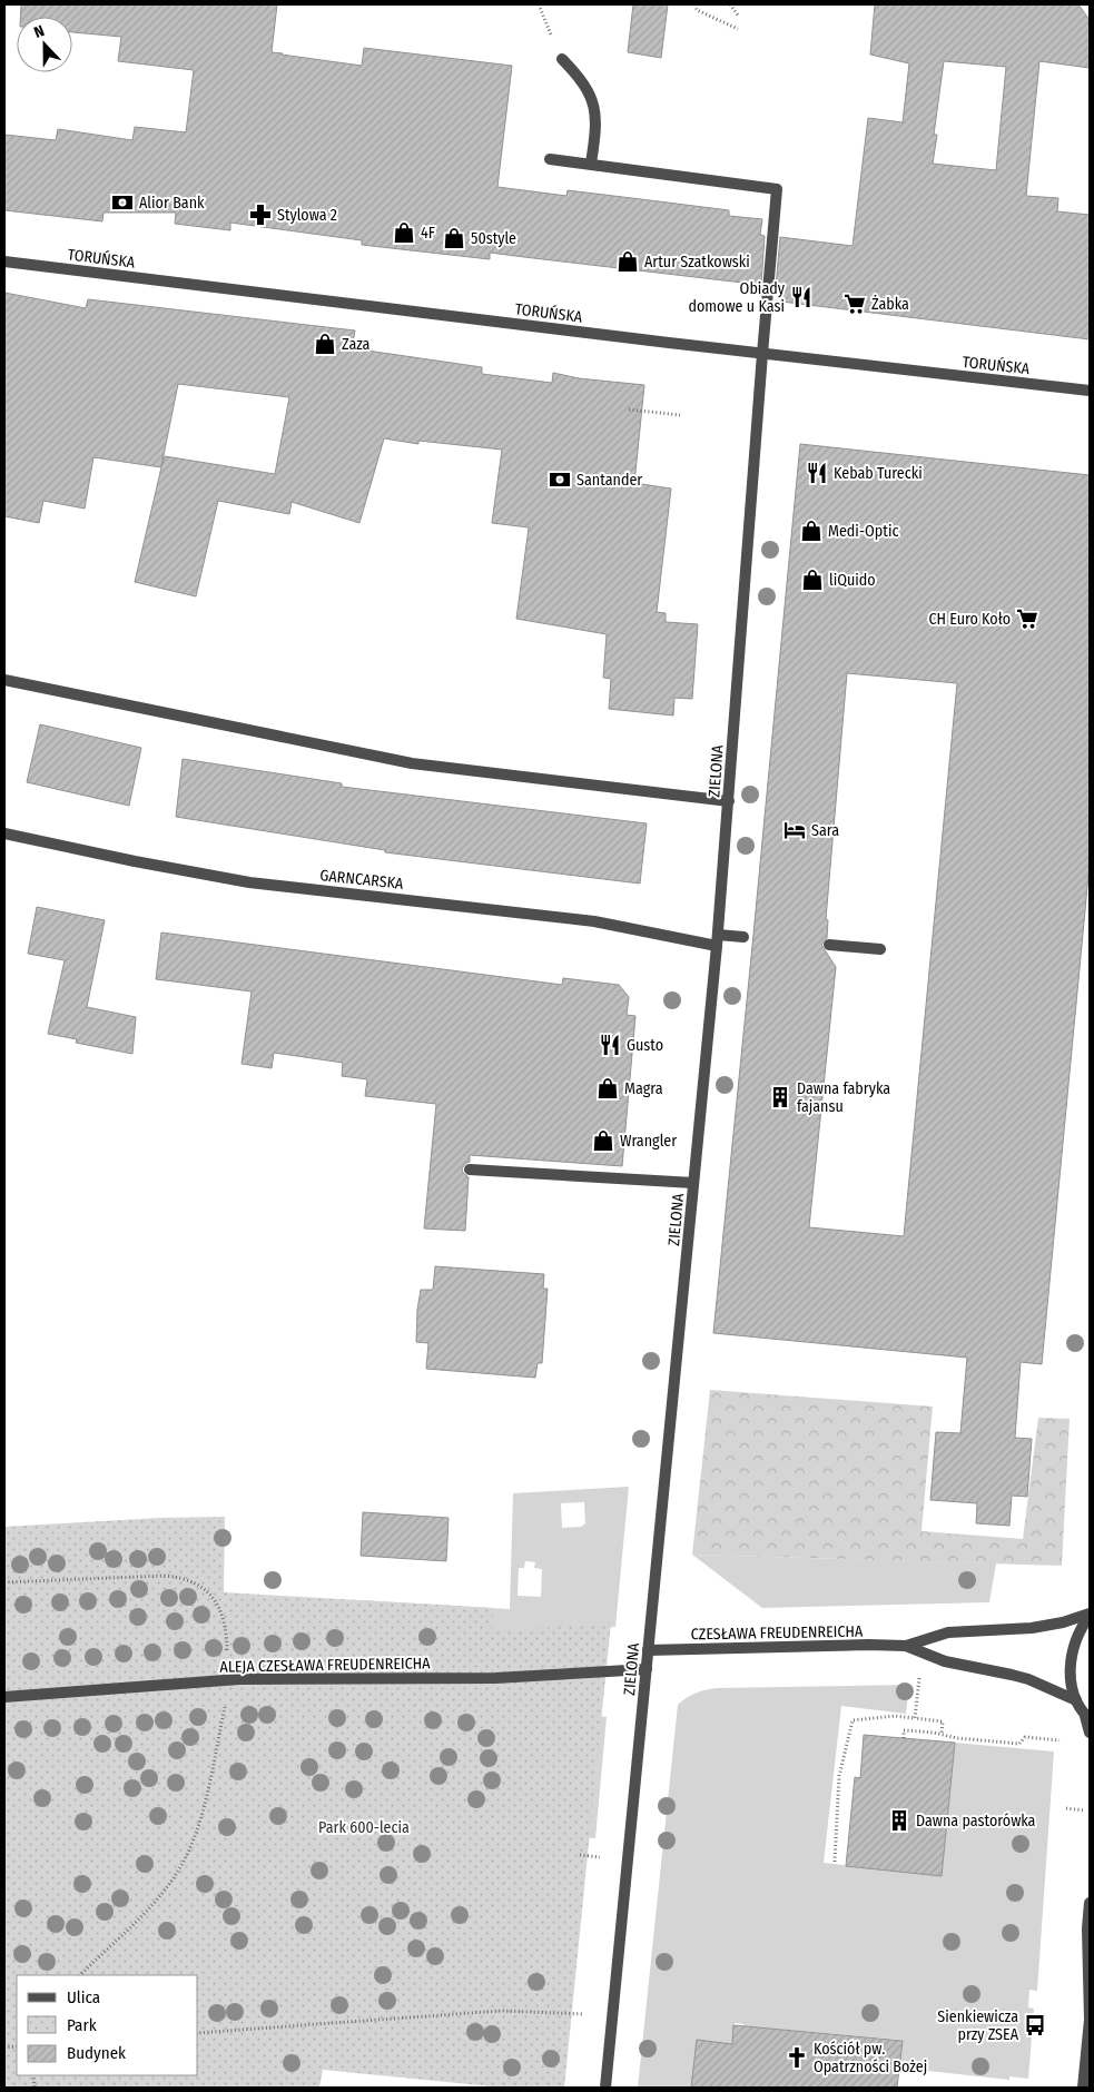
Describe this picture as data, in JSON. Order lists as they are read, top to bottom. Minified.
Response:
{"streets":{"street":["TORUŃSKA","ZIELONA","GARNCARSKA","CZESŁAWA FREUDENREICHA","ALEJA CZESŁAWA FREUDENREICHA"]},"crossings":[["TORUŃSKA","ZIELONA"],["ZIELONA","GARNCARSKA"],["ZIELONA","CZESŁAWA FREUDENREICHA"],["ZIELONA","ALEJA CZESŁAWA FREUDENREICHA"]],"parks":["Park 600-lecia"],"places":{"bank":["Alior Bank","Santander"],"pharmacy":["Stylowa 2"],"shop":["4F","50style","Artur Szatkowski","Zaza","Medi-Optic","liQuido","Magra","Wrangler"],"restaurant":["Obiady domowe u Kasi","Kebab Turecki","Gusto"],"supermarket":["Żabka","CH Euro Koło"],"hotel":["Sara"],"building":["Dawna fabryka fajansu","Dawna pastorówka"],"bus stop":["Sienkiewicza przy ZSEA"],"church":["Kościół pw. Opatrzności Bożej"]},"legend":["Ulica","Park","Budynek"],"north":"top"}
